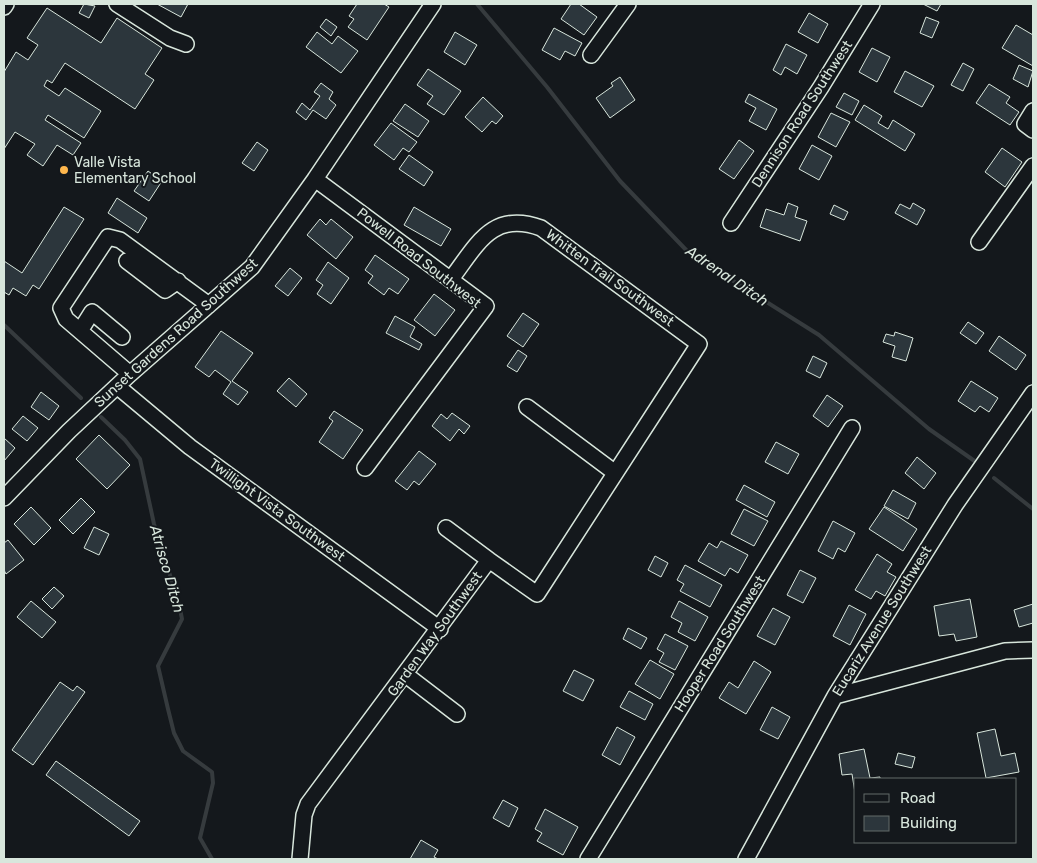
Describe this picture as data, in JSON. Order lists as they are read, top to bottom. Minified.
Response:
{"streets":{"street":["Dennison Road Southwest","Powell Road Southwest","Whitten Trail Southwest","Sunset Gardens Road Southwest","Twillight Vista Southwest","Eucariz Avenue Southwest","Garden Way Southwest","Hooper Road Southwest"]},"crossings":[["Powell Road Southwest","Whitten Trail Southwest"],["Powell Road Southwest","Sunset Gardens Road Southwest"],["Whitten Trail Southwest","Garden Way Southwest"],["Sunset Gardens Road Southwest","Twillight Vista Southwest"],["Twillight Vista Southwest","Garden Way Southwest"]],"water":["Adrenal Ditch","Atrisco Ditch"],"places":["Valle Vista Elementary School"],"legend":["Road","Building"]}
